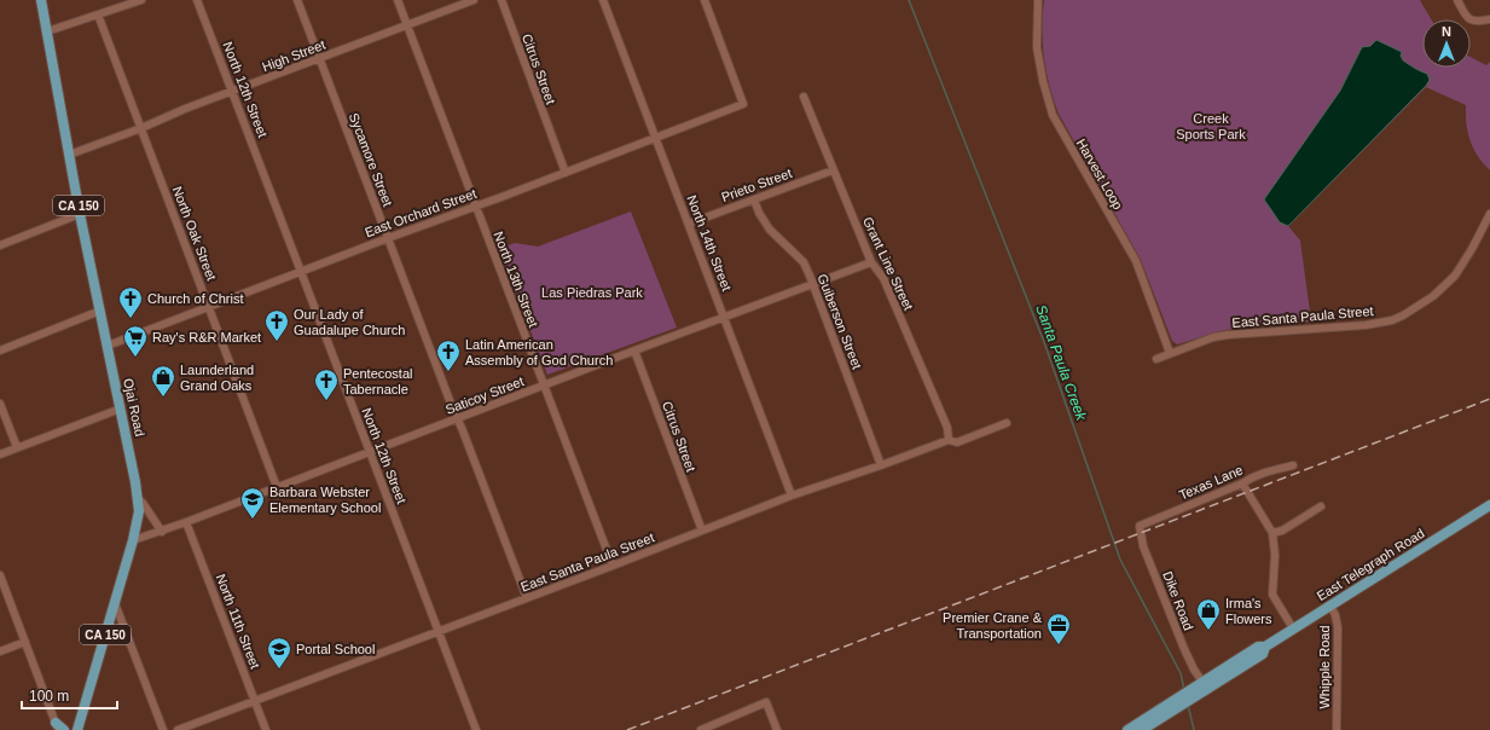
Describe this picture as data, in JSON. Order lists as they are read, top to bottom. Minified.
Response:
{"streets":{"main road":["CA 150","Ojai Road","East Telegraph Road"],"street":["High Street","Citrus Street","North 12th Street","Sycamore Street","Harvest Loop","Prieto Street","East Orchard Street","North Oak Street","North 14th Street","Grant Line Street","North 13th Street","East Santa Paula Street","Guiberson Street","Saticoy Street","Texas Lane","Dike Road","North 11th Street","Whipple Road"]},"crossings":[["High Street","North 12th Street"],["High Street","Sycamore Street"],["High Street","North Oak Street"],["High Street","North 13th Street"],["High Street","Ojai Road"],["Citrus Street","East Orchard Street"],["Citrus Street","East Santa Paula Street"],["Citrus Street","Saticoy Street"],["North 12th Street","East Orchard Street"],["North 12th Street","East Santa Paula Street"],["North 12th Street","Saticoy Street"],["Sycamore Street","East Orchard Street"],["Sycamore Street","East Santa Paula Street"],["Sycamore Street","Saticoy Street"],["Harvest Loop","East Santa Paula Street"],["Prieto Street","North 14th Street"],["Prieto Street","Grant Line Street"],["Prieto Street","Guiberson Street"],["East Orchard Street","North Oak Street"],["East Orchard Street","North 14th Street"],["East Orchard Street","North 13th Street"],["East Orchard Street","Ojai Road"],["North Oak Street","Saticoy Street"],["North 14th Street","East Santa Paula Street"],["North 14th Street","Saticoy Street"],["Grant Line Street","East Santa Paula Street"],["Grant Line Street","Saticoy Street"],["North 13th Street","East Santa Paula Street"],["North 13th Street","Saticoy Street"],["East Santa Paula Street","Guiberson Street"],["East Santa Paula Street","North 11th Street"],["Guiberson Street","Saticoy Street"],["Saticoy Street","Ojai Road"],["Saticoy Street","North 11th Street"],["Texas Lane","Dike Road"],["East Telegraph Road","Dike Road"],["East Telegraph Road","Whipple Road"]],"water":["Santa Paula Creek"],"parks":["Creek Sports Park","Las Piedras Park"],"places":{"church":["Church of Christ","Our Lady of Guadalupe Church","Latin American Assembly of God Church","Pentecostal Tabernacle"],"supermarket":["Ray's R&R Market"],"shop":["Launderland Grand Oaks","Irma's Flowers"],"school or university":["Barbara Webster Elementary School","Portal School"],"office":["Premier Crane & Transportation"]},"scale_bar":"100 m","north":"top"}
